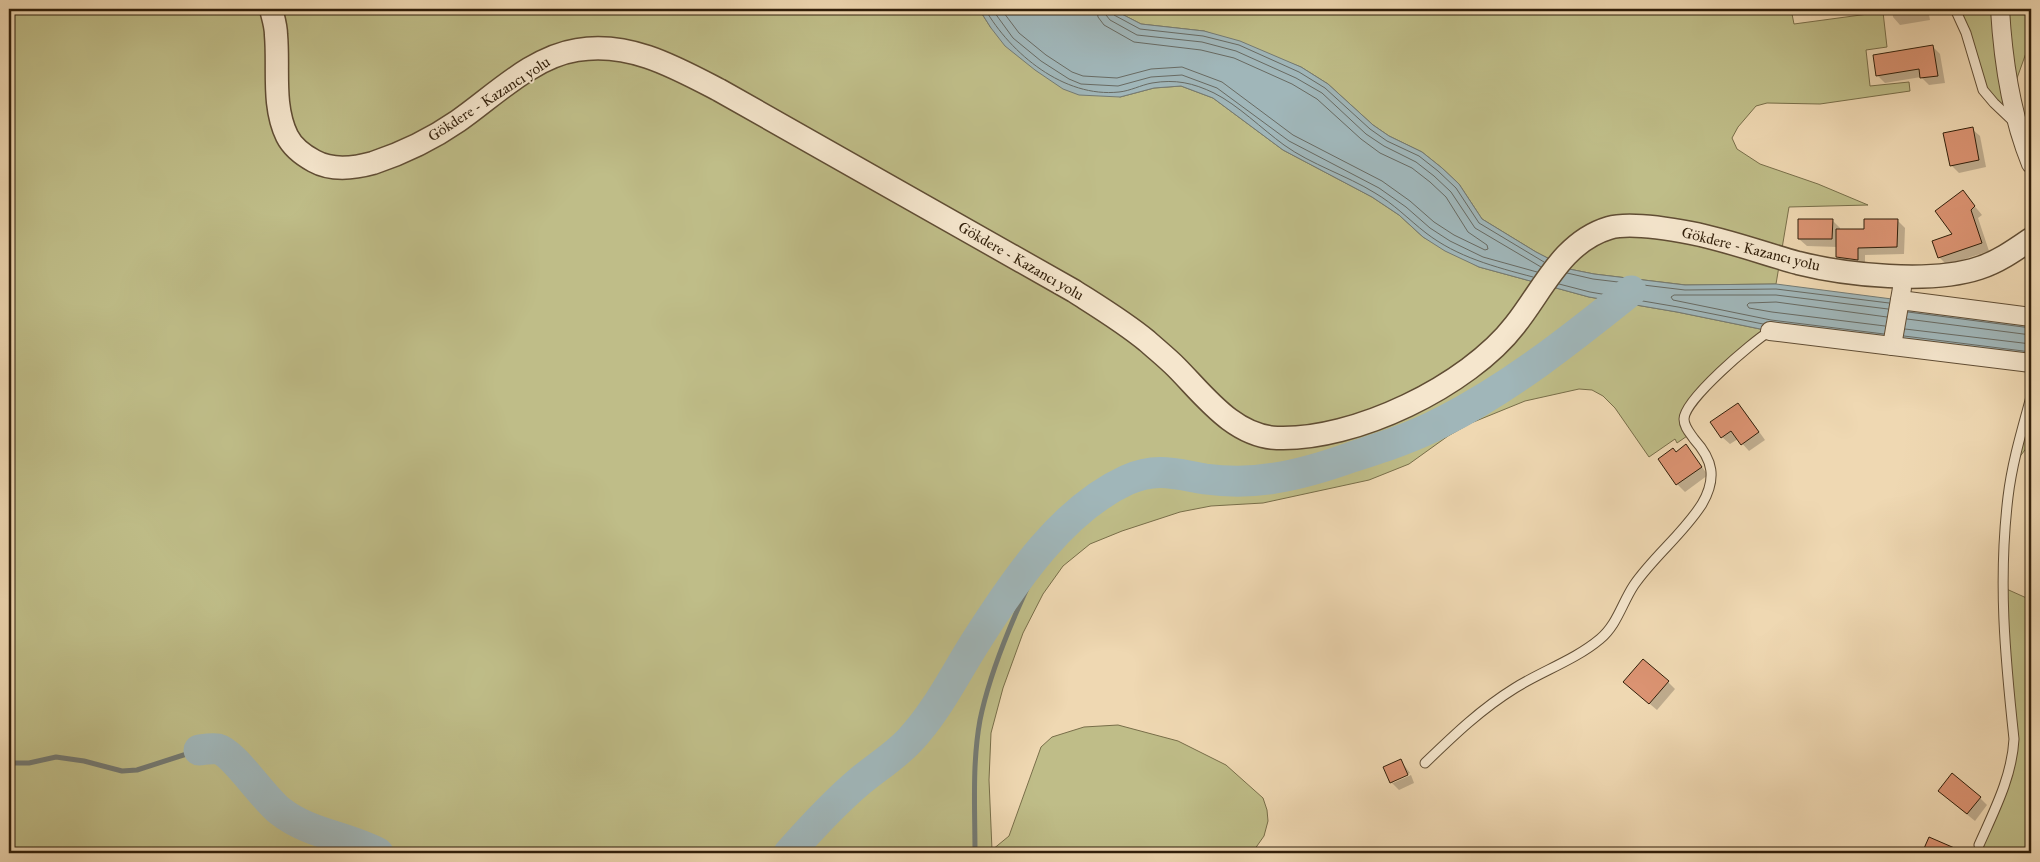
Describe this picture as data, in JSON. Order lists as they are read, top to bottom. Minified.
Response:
{"streets":{"street":["Gökdere - Kazancı yolu"]}}
